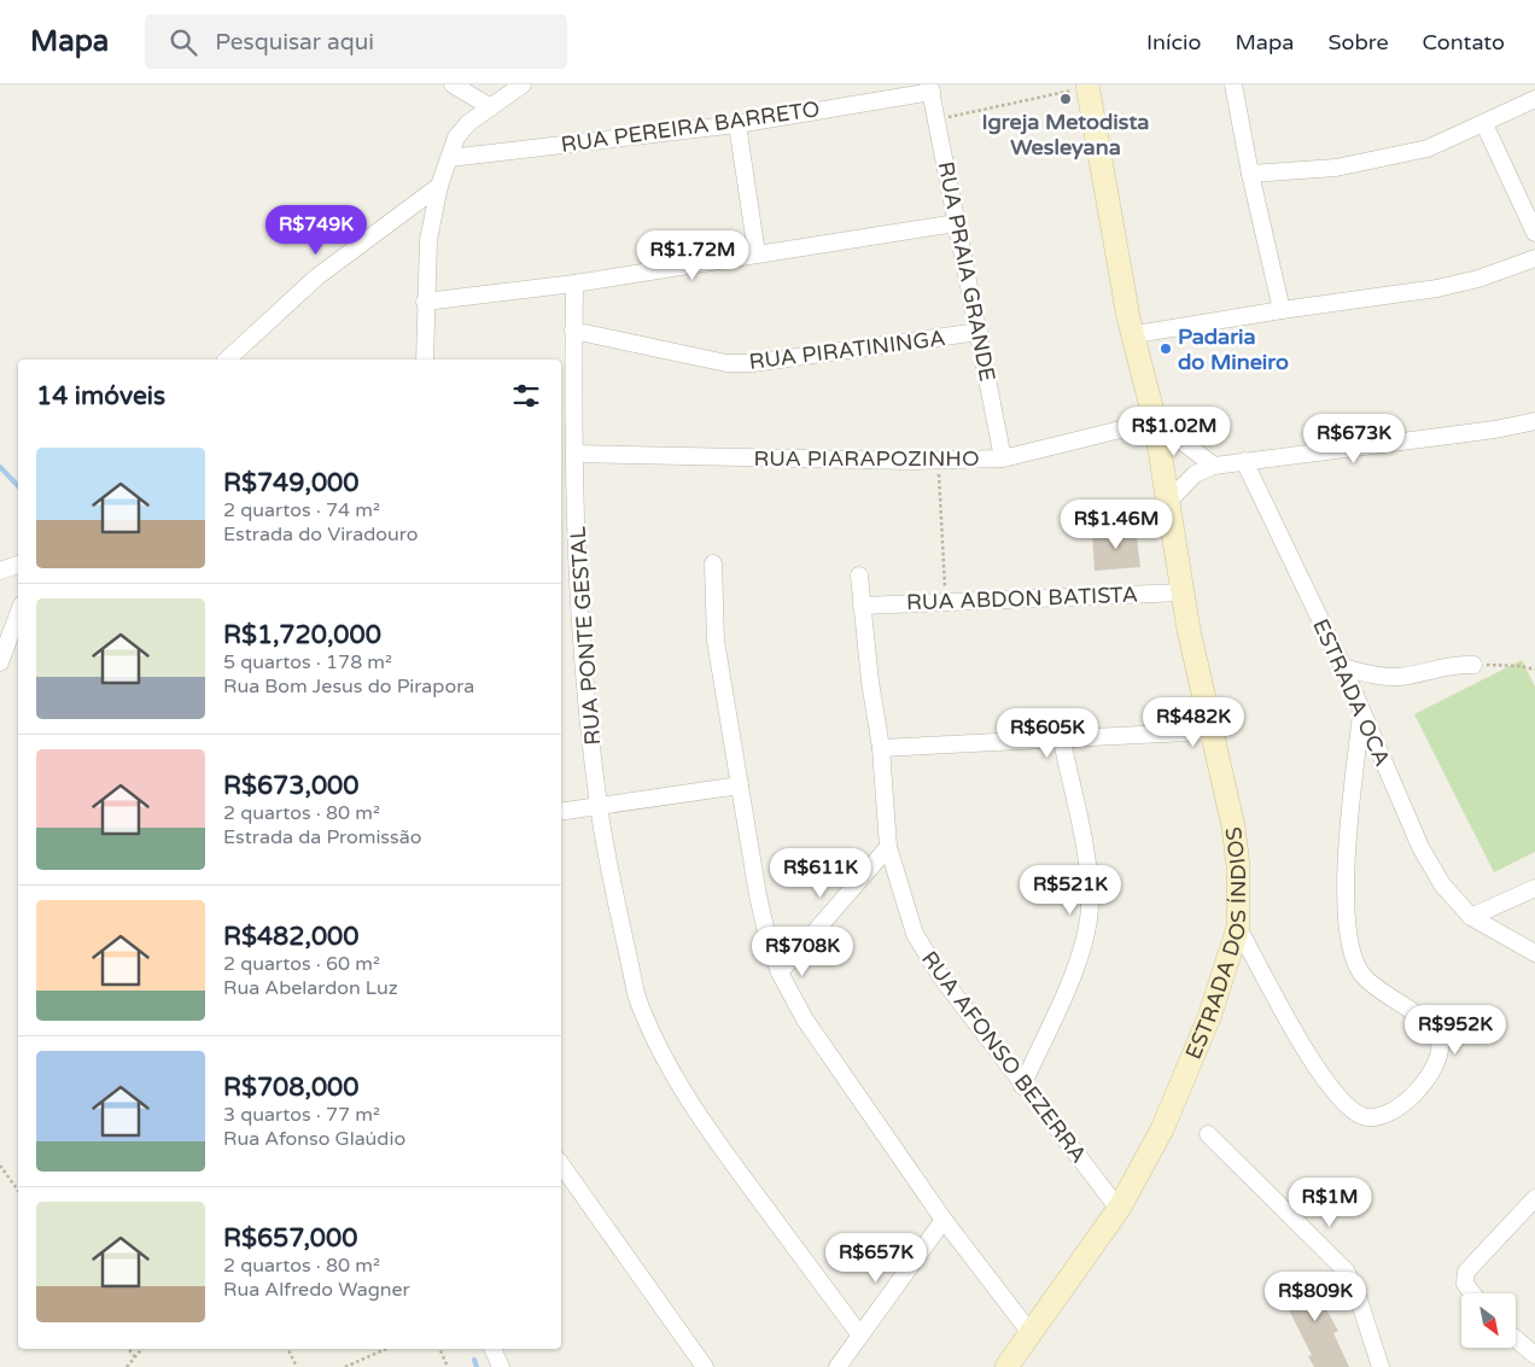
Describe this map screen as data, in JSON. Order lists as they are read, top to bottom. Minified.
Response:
{"streets":{"street":["RUA PEREIRA BARRETO","RUA PRAIA GRANDE","RUA PIRATININGA","RUA PIARAPOZINHO","RUA ABDON BATISTA","RUA PONTE GESTAL","ESTRADA OCA","ESTRADA DOS ÍNDIOS","RUA AFONSO BEZERRA"]},"crossings":[["RUA PEREIRA BARRETO","RUA PRAIA GRANDE"],["RUA PRAIA GRANDE","RUA PIRATININGA"],["RUA PRAIA GRANDE","RUA PIARAPOZINHO"],["RUA PIRATININGA","RUA PONTE GESTAL"],["RUA PIARAPOZINHO","RUA PONTE GESTAL"],["RUA PIARAPOZINHO","ESTRADA DOS ÍNDIOS"],["RUA ABDON BATISTA","ESTRADA DOS ÍNDIOS"],["RUA ABDON BATISTA","RUA AFONSO BEZERRA"],["ESTRADA DOS ÍNDIOS","RUA AFONSO BEZERRA"]],"places":["Igreja Metodista Wesleyana","Padaria do Mineiro"],"north":"bottom right","page":{"header":"Mapa","search":"Pesquisar aqui","nav":["Início","Mapa","Sobre","Contato"],"price":["R$749K","R$1.72M","R$1.02M","R$673K","R$1.46M","R$482K","R$605K","R$611K","R$521K","R$708K","R$952K","R$1M","R$657K","R$809K"],"heading":"14 imóveis","list":[{"name":"R$749,000","note":"2 quartos · 74 m² · Estrada do Viradouro"},{"name":"R$1,720,000","note":"5 quartos · 178 m² · Rua Bom Jesus do Pirapora"},{"name":"R$673,000","note":"2 quartos · 80 m² · Estrada da Promissão"},{"name":"R$482,000","note":"2 quartos · 60 m² · Rua Abelardon Luz"},{"name":"R$708,000","note":"3 quartos · 77 m² · Rua Afonso Glaúdio"},{"name":"R$657,000","note":"2 quartos · 80 m² · Rua Alfredo Wagner"}]}}
